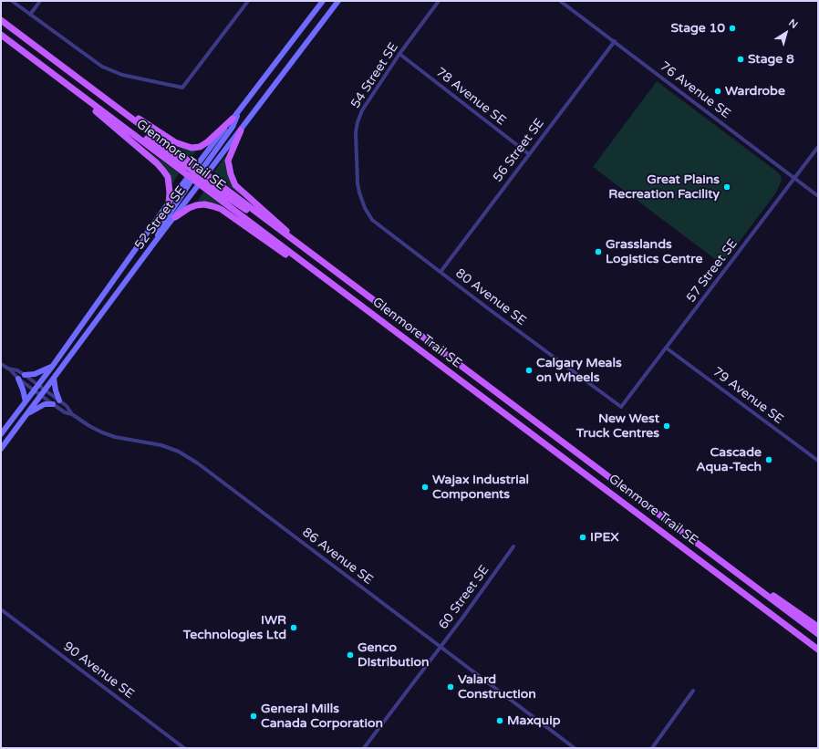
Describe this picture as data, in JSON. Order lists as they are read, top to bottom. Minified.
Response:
{"streets":{"main road":["Glenmore Trail SE","52 Street SE"],"street":["54 Street SE","76 Avenue SE","78 Avenue SE","56 Street SE","57 Street SE","80 Avenue SE","79 Avenue SE","86 Avenue SE","60 Street SE","90 Avenue SE"]},"crossings":[["54 Street SE","78 Avenue SE"],["54 Street SE","80 Avenue SE"],["76 Avenue SE","56 Street SE"],["76 Avenue SE","57 Street SE"],["78 Avenue SE","56 Street SE"],["56 Street SE","80 Avenue SE"],["Glenmore Trail SE","52 Street SE"],["52 Street SE","86 Avenue SE"],["57 Street SE","80 Avenue SE"],["57 Street SE","79 Avenue SE"],["86 Avenue SE","60 Street SE"]],"places":["Stage 10","Stage 8","Wardrobe","Great Plains Recreation Facility","Grasslands Logistics Centre","Calgary Meals on Wheels","New West Truck Centres","Cascade Aqua-Tech","Wajax Industrial Components","IPEX","IWR Technologies Ltd","Genco DIstribution","Valard Construction","General Mills Canada Corporation","Maxquip"],"north":"top right"}
